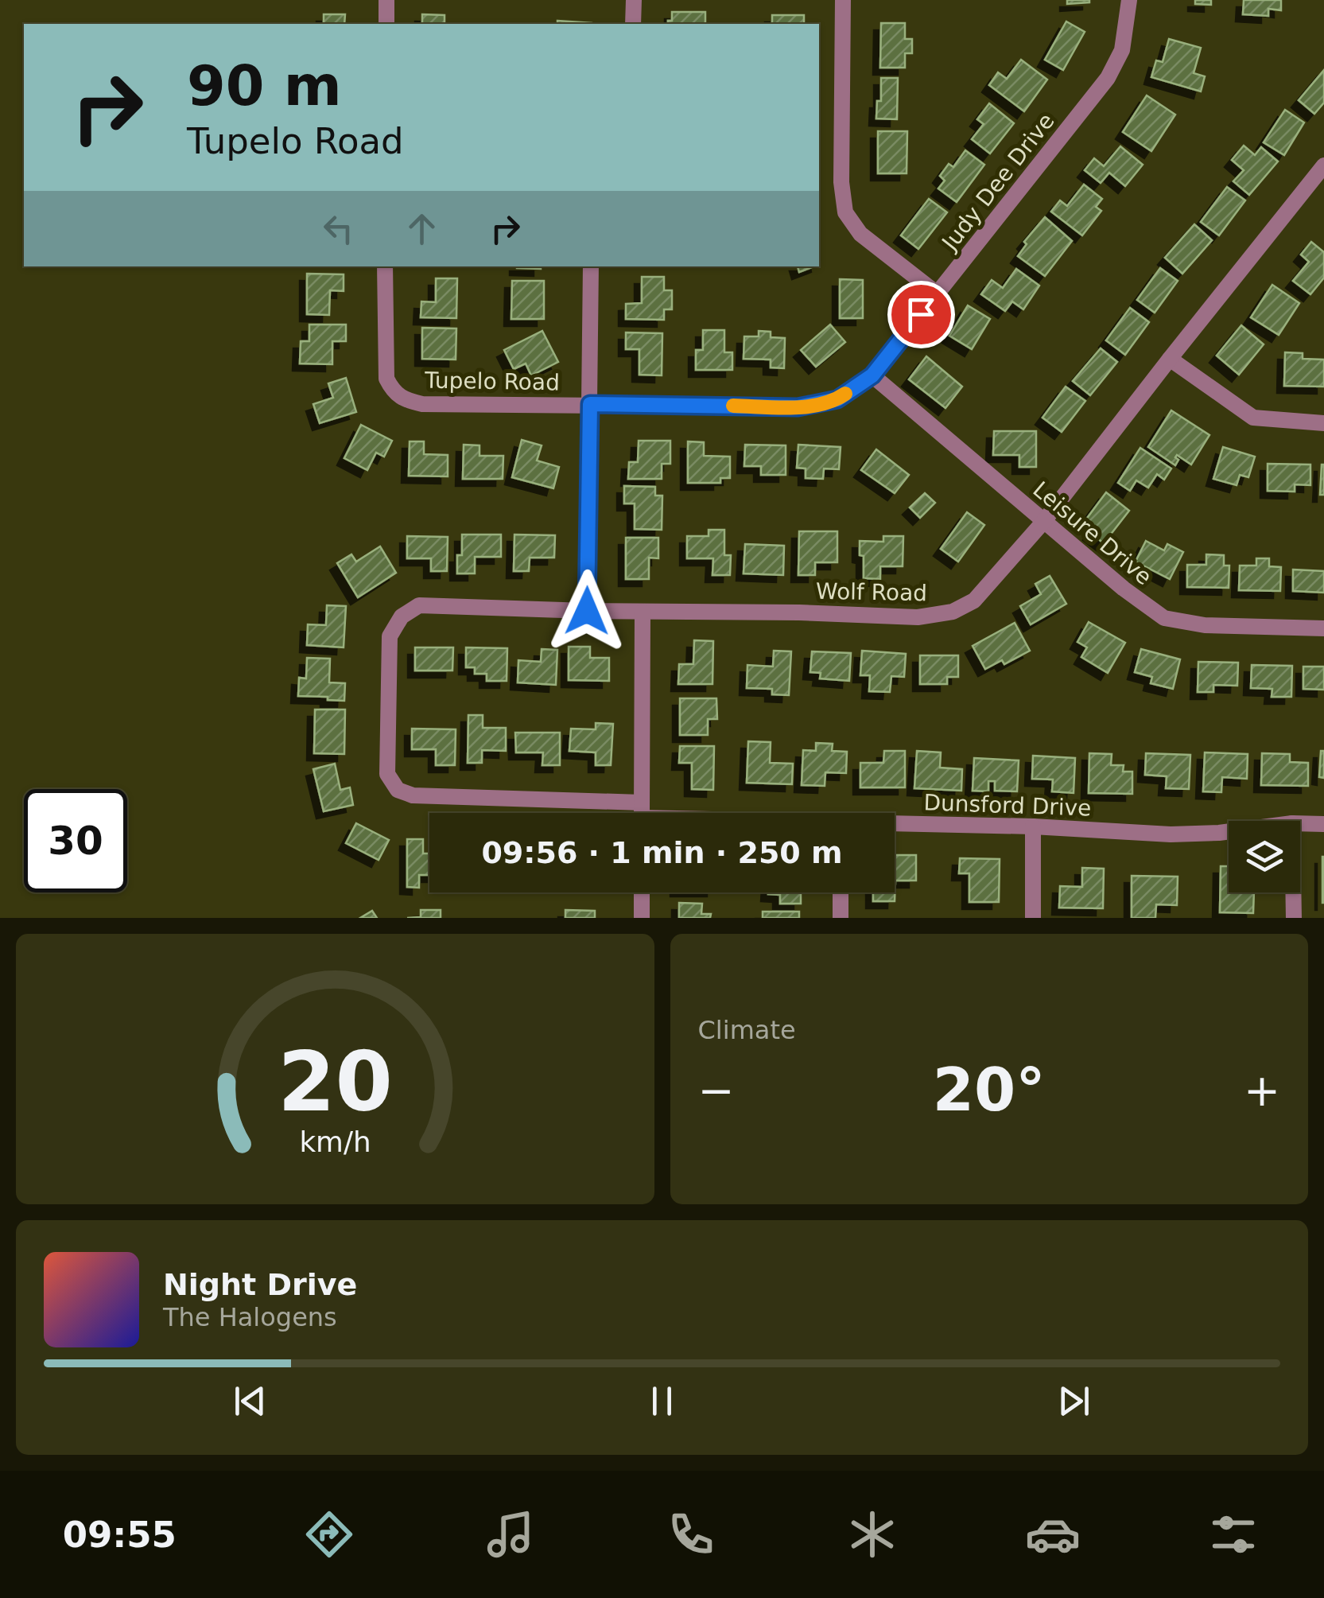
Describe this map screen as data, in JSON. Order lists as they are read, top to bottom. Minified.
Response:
{"streets":{"street":["Judy Dee Drive","Tupelo Road","Leisure Drive","Wolf Road","Dunsford Drive"]},"crossings":[["Judy Dee Drive","Tupelo Road"],["Judy Dee Drive","Leisure Drive"],["Tupelo Road","Leisure Drive"],["Leisure Drive","Wolf Road"],["Wolf Road","Dunsford Drive"]],"page":{"turn":["90 m","Tupelo Road"],"limit":"30","trip":"09:56 · 1 min · 250 m","tile":"Climate","heat":["−","20°","+"],"song":["Night Drive","The Halogens"],"tabs":"09:55","gauge":["20","km/h"]}}
